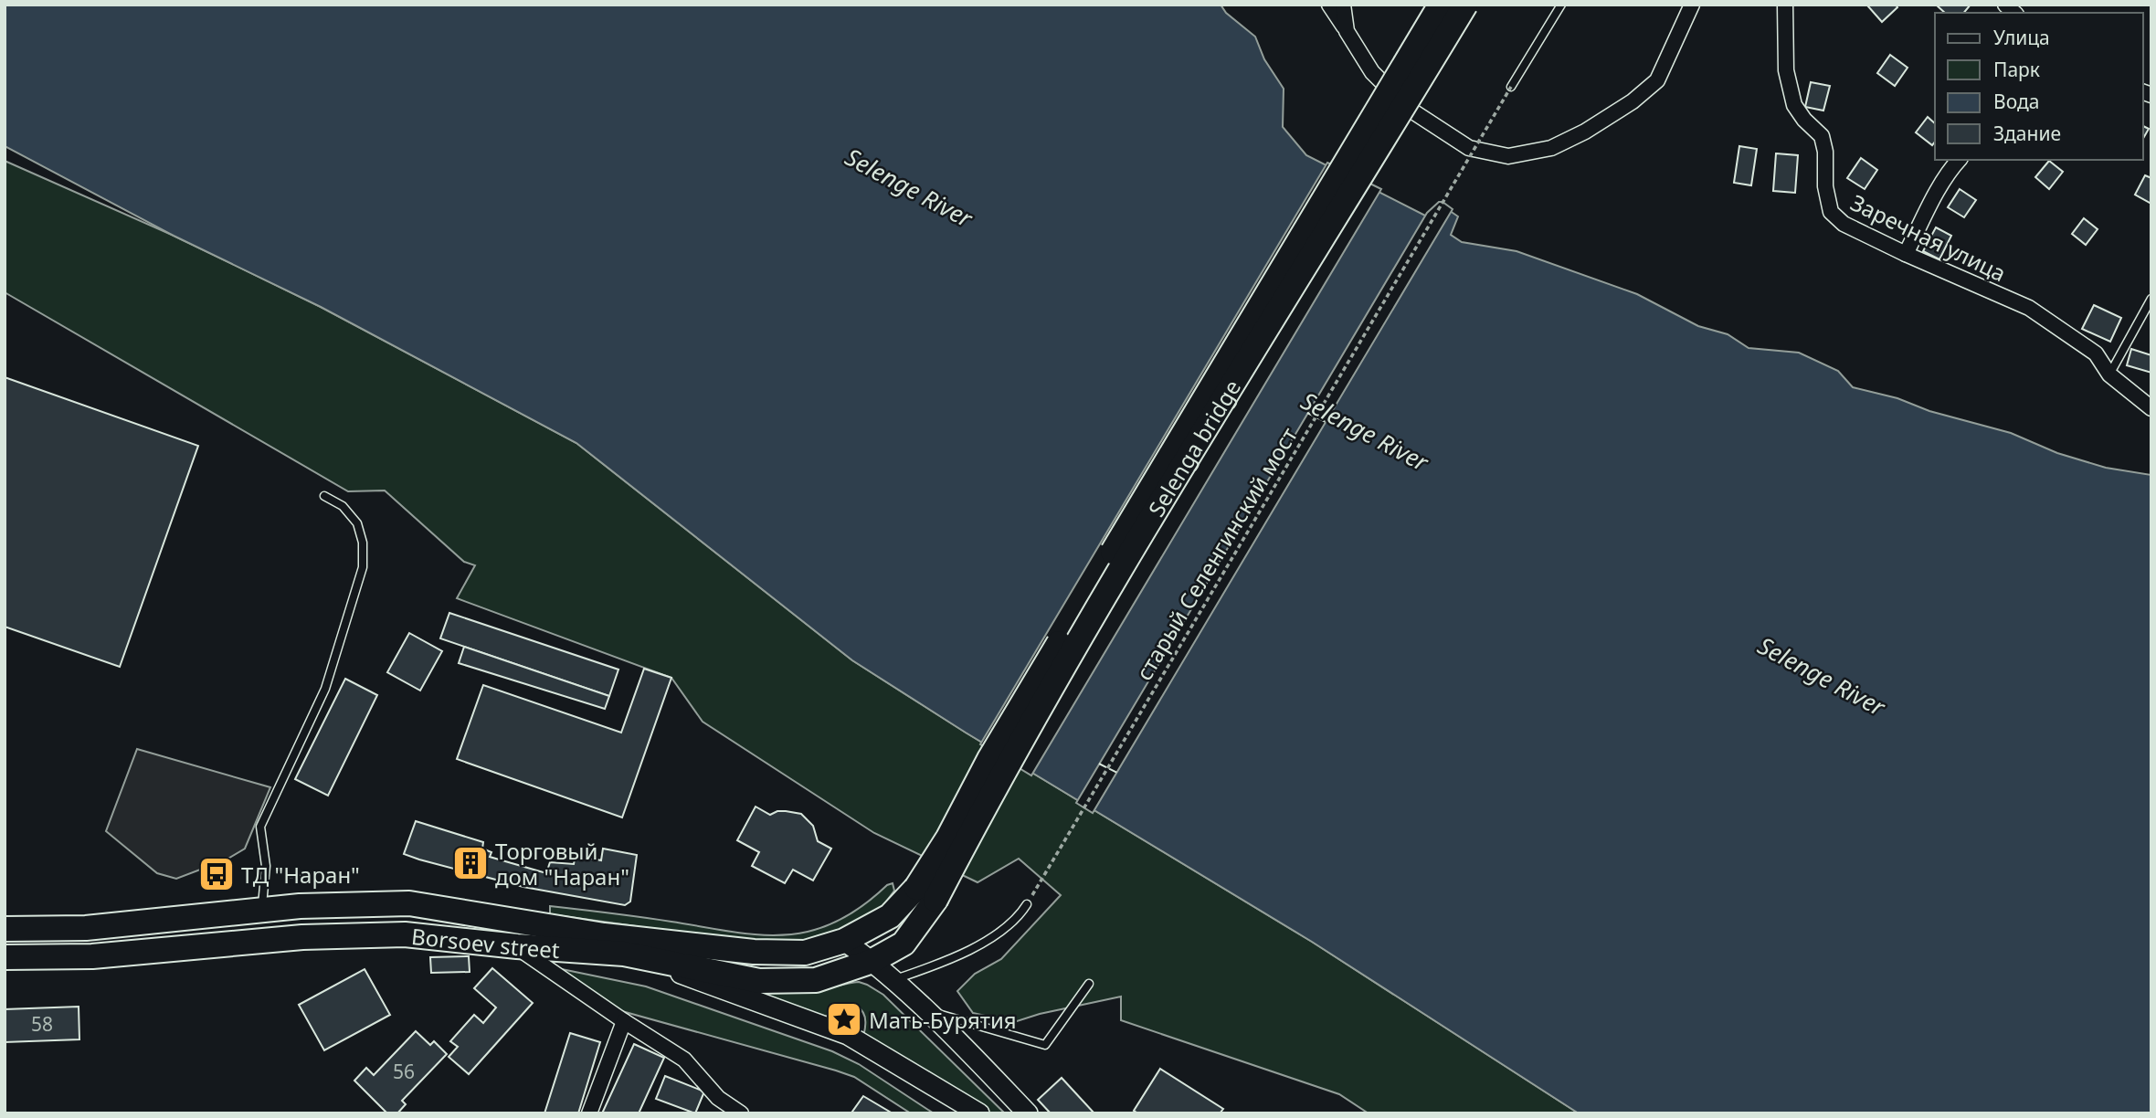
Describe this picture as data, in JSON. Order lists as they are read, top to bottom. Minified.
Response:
{"streets":{"main road":["Selenga bridge","Borsoev street"],"street":["Заречная улица"],"path":["старый Селенгинский мост"]},"crossings":[["Selenga bridge","Borsoev street"]],"water":["Selenge River"],"places":{"building":["Торговый дом \"Наран\""],"bus stop":["ТД \"Наран\""],"place":["Мать-Бурятия"]},"house_numbers":["58","56"],"legend":["Улица","Парк","Вода","Здание"]}
